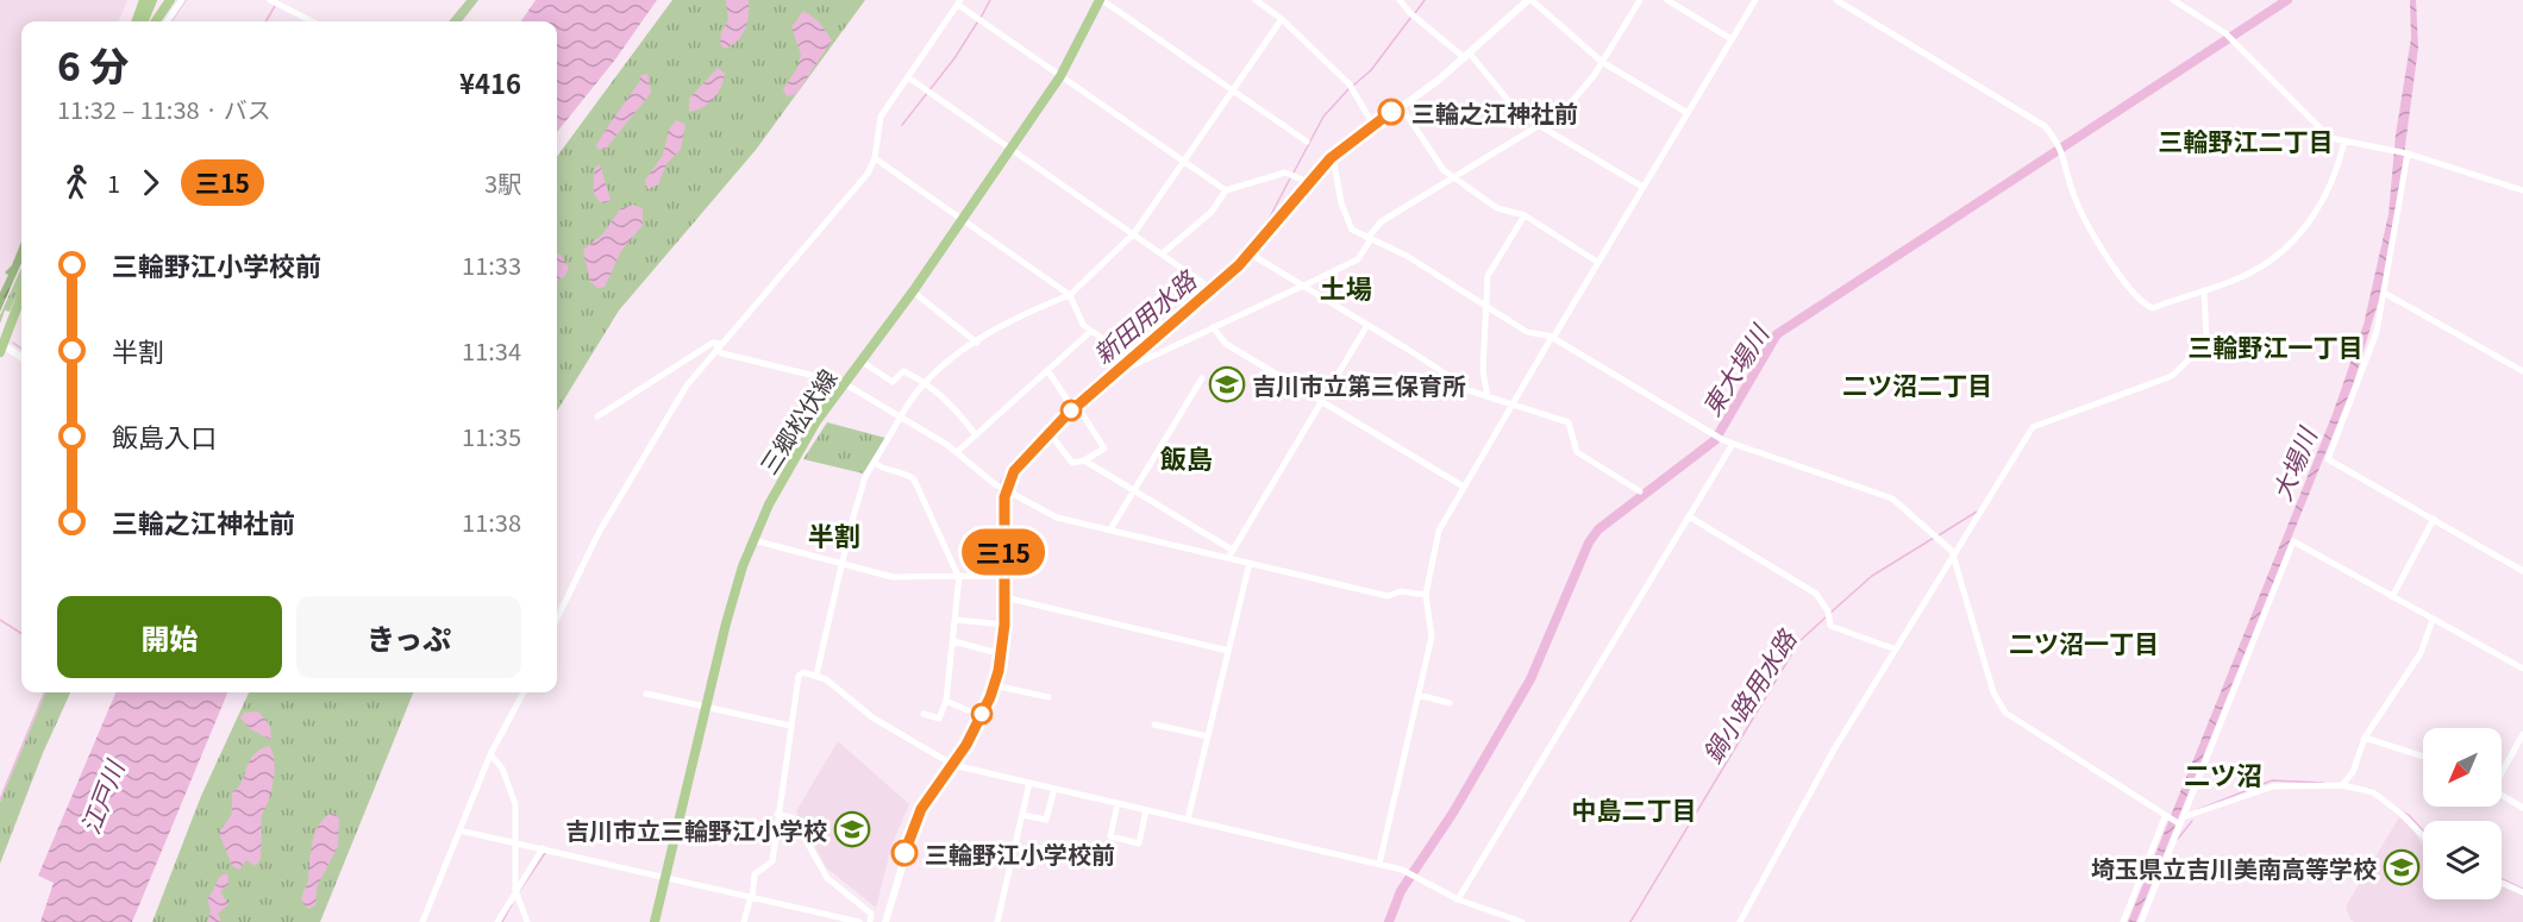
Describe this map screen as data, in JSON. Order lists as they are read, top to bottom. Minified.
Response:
{"streets":{"main road":["三郷松伏線"]},"districts":["三輪野江二丁目","土場","三輪野江一丁目","二ツ沼二丁目","飯島","半割","二ツ沼一丁目","二ツ沼","中島二丁目"],"water":["新田用水路","東大場川","大場川","鍋小路用水路","江戸川"],"places":{"other":["三輪之江神社前","三輪野江小学校前"],"school or university":["吉川市立第三保育所","吉川市立三輪野江小学校","埼玉県立吉川美南高等学校"]},"lines":["bus line 三15"],"north":"bottom left","page":{"on_map":"三15","heading":["6 分","11:32 – 11:38 · バス","¥416"],"legs":["1","三15","3駅"],"list":[{"name":"三輪野江小学校前","value":"11:33"},{"name":"半割","value":"11:34"},{"name":"飯島入口","value":"11:35"},{"name":"三輪之江神社前","value":"11:38"}],"buttons":["開始","きっぷ"]}}
